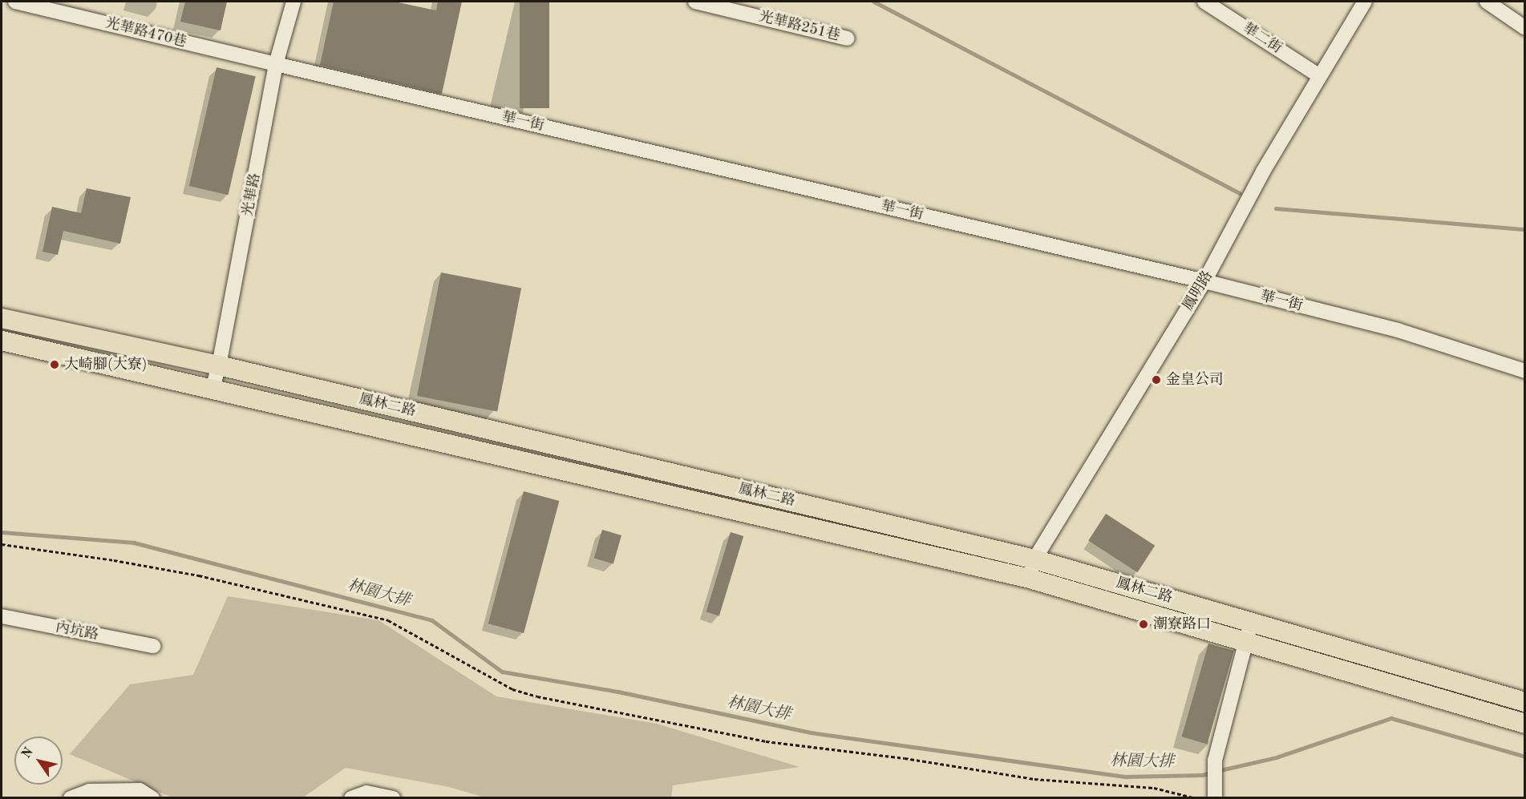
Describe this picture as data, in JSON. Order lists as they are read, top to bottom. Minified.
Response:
{"streets":{"main road":["鳳林二路"],"street":["光華路251巷","光華路470巷","華二街","華一街","光華路","鳳明路","內坑路"]},"crossings":[["光華路470巷","華一街"],["光華路470巷","光華路"],["華二街","鳳明路"],["華一街","光華路"],["華一街","鳳明路"],["光華路","鳳林二路"],["鳳明路","鳳林二路"]],"water":["林園大排"],"places":["大崎腳(大寮)","金皇公司","潮寮路口"],"north":"top left"}
